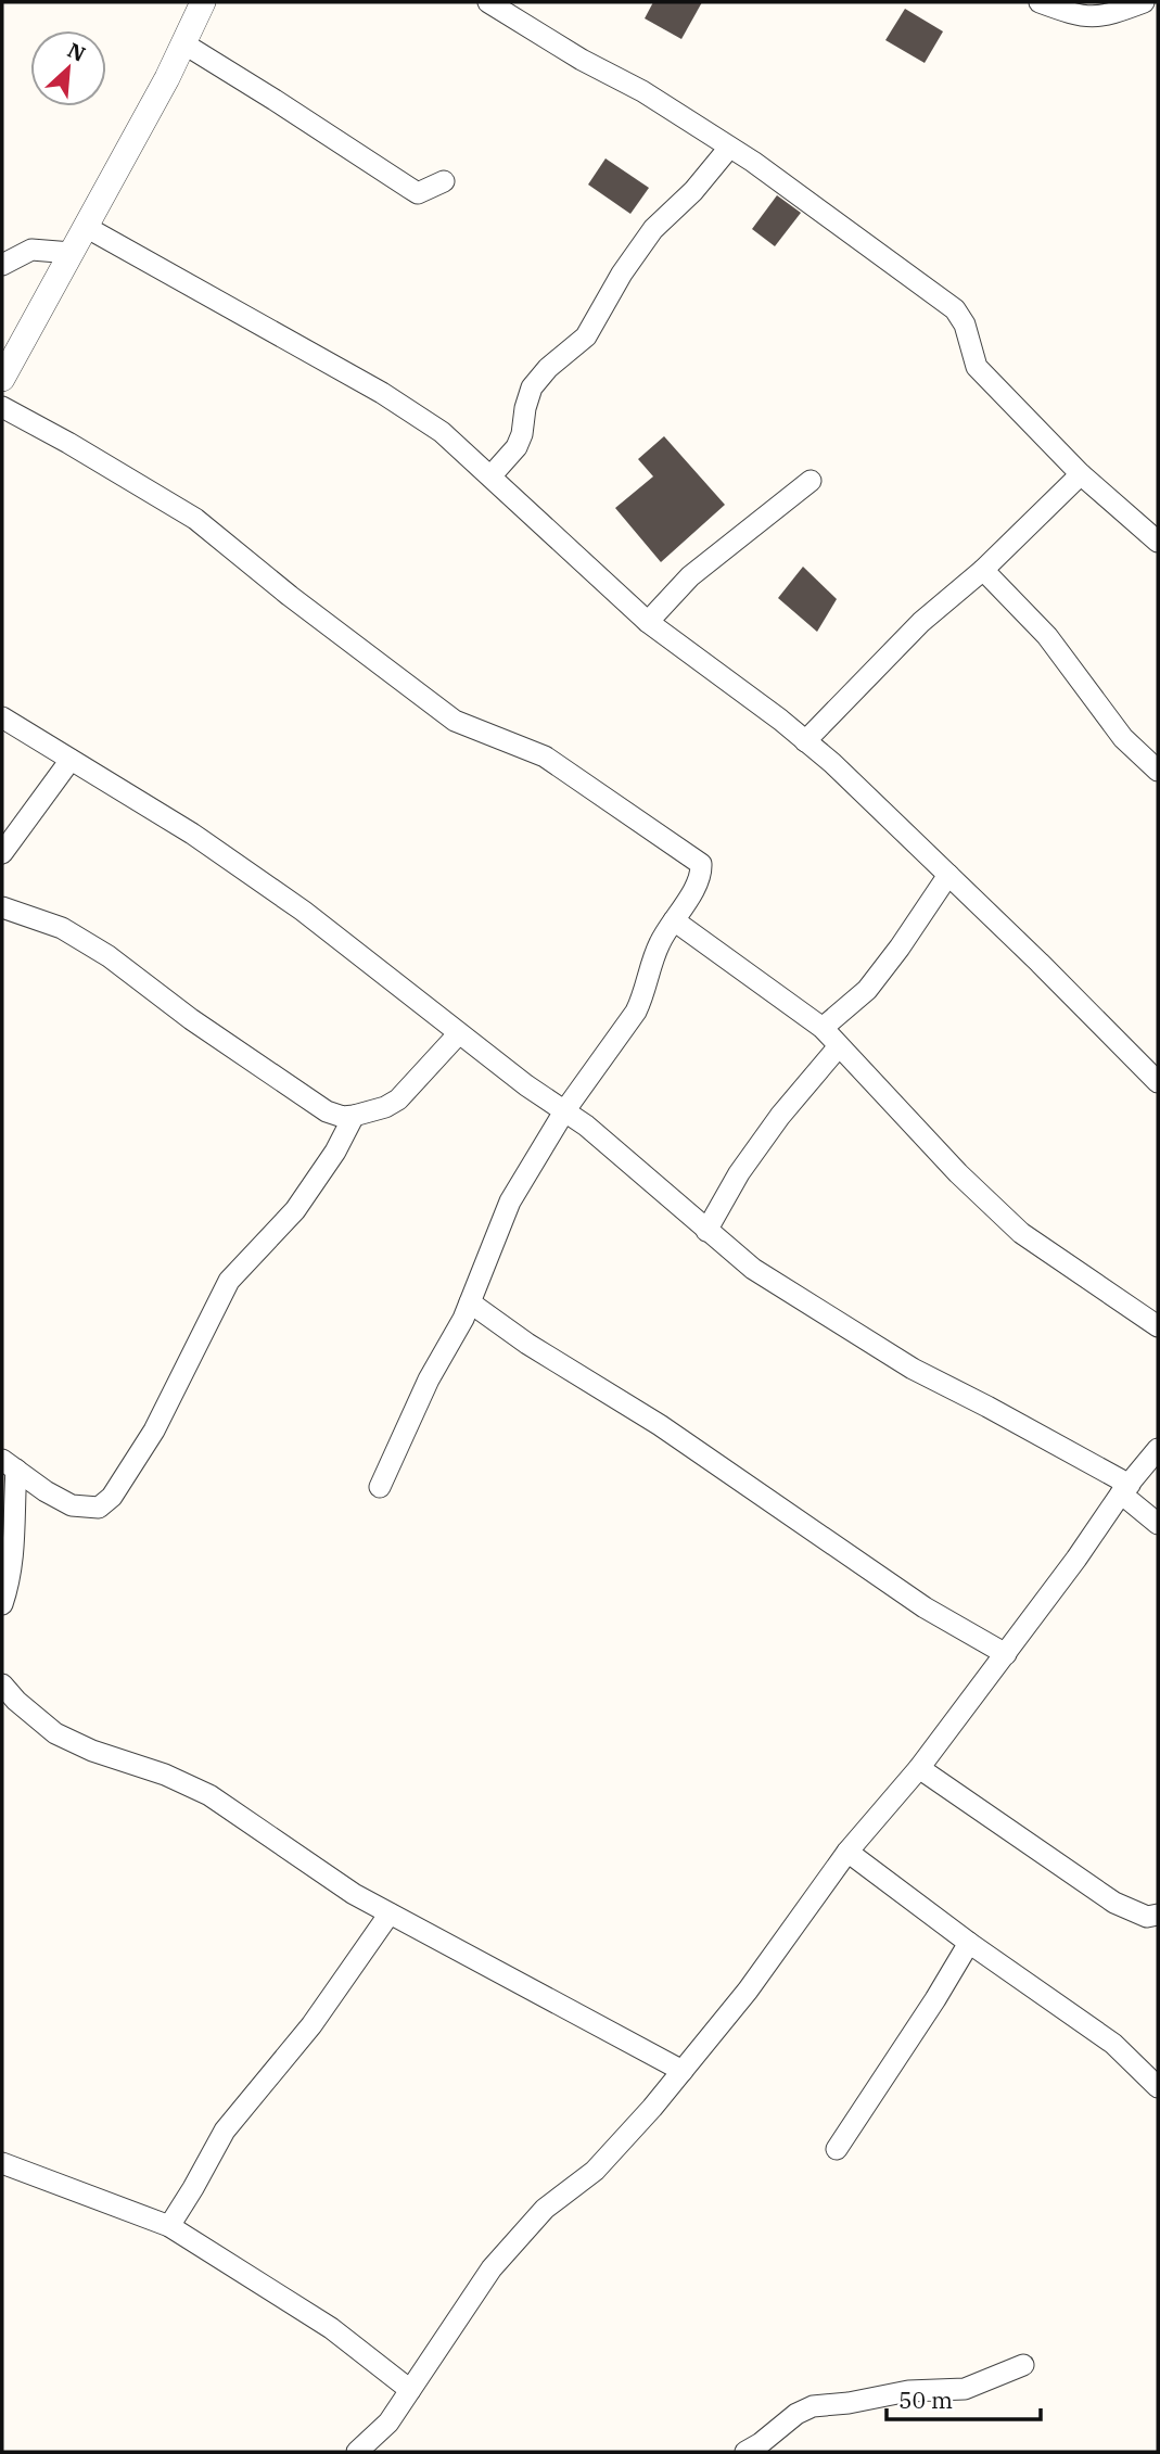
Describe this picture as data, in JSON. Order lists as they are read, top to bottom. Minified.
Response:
{"scale_bar":"50 m","north":"top right"}
